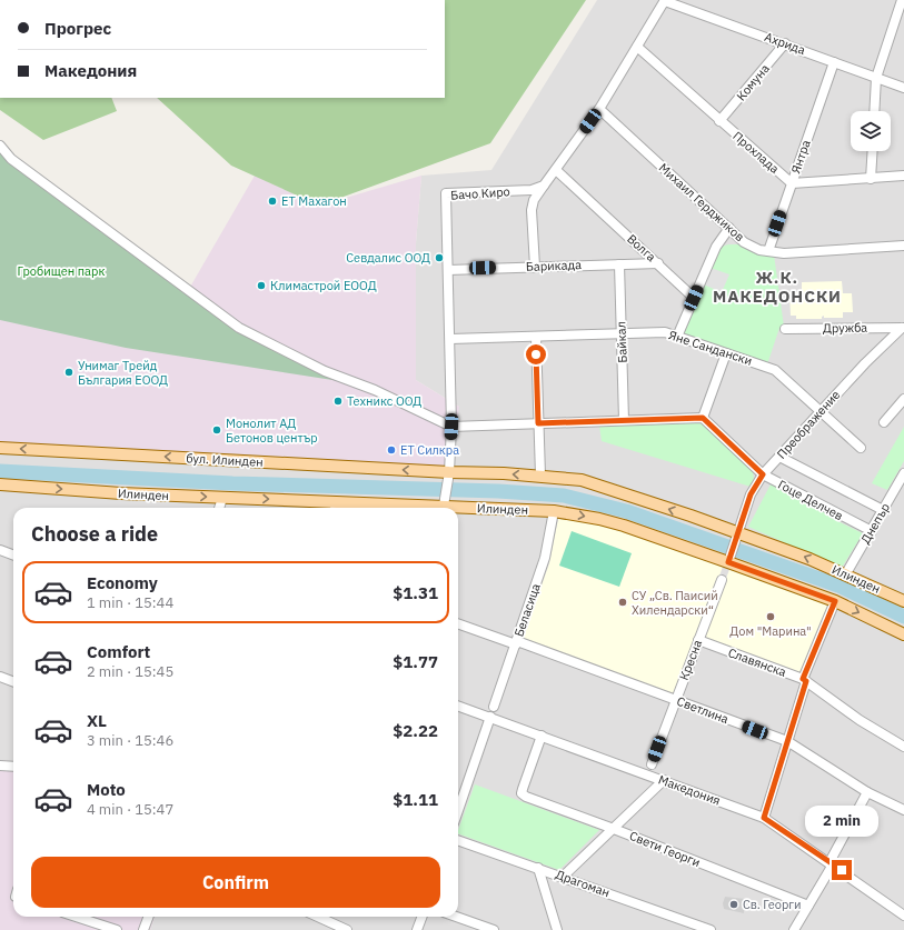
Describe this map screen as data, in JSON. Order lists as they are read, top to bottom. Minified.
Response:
{"streets":{"main road":["бул. Илинден","Илинден"],"street":["Ахрида","Комуна","Прохлада","Янтра","Бачо Киро","Михаил Герджиков","Волга","Барикада","Дружба","Байкал","Яне Сандански","Преображение","Гоце Делчев","Днепър","Беласица","Кресна","Славянска","Светлина","Македония","Свети Георги","Драгоман"]},"crossings":[["Ахрида","Комуна"],["Ахрида","Янтра"],["Комуна","Прохлада"],["Прохлада","Янтра"],["Янтра","Михаил Герджиков"],["Бачо Киро","Барикада"],["Бачо Киро","Яне Сандански"],["Бачо Киро","бул. Илинден"],["Бачо Киро","Илинден"],["Волга","Барикада"],["Барикада","Байкал"],["Дружба","Преображение"],["Байкал","Яне Сандански"],["Яне Сандански","Преображение"],["Преображение","Илинден"],["Преображение","Гоце Делчев"],["бул. Илинден","Илинден"],["Илинден","Днепър"],["Илинден","Беласица"],["Гоце Делчев","Днепър"],["Беласица","Светлина"],["Кресна","Славянска"],["Кресна","Светлина"],["Македония","Свети Георги"]],"one_way":["бул. Илинден"],"districts":["Ж.К. МАКЕДОНСКИ"],"parks":["Гробищен парк"],"places":["ЕТ Махагон","Севдалис ООД","Климастрой ЕООД","Унимаг Трейд България ЕООД","Техникс ООД","Монолит АД Бетонов център","ЕТ Силкра","СУ „Св. Паисий Хилендарски“","Дом \"Марина\"","Св. Георги"],"page":{"banner":["Прогрес","Македония"],"heading":"Choose a ride","list":[{"name":"Economy","note":"1 min · 15:44","value":"$1.31"},{"name":"Comfort","note":"2 min · 15:45","value":"$1.77"},{"name":"XL","note":"3 min · 15:46","value":"$2.22"},{"name":"Moto","note":"4 min · 15:47","value":"$1.11"}],"bubble":"2 min","buttons":"Confirm"}}
